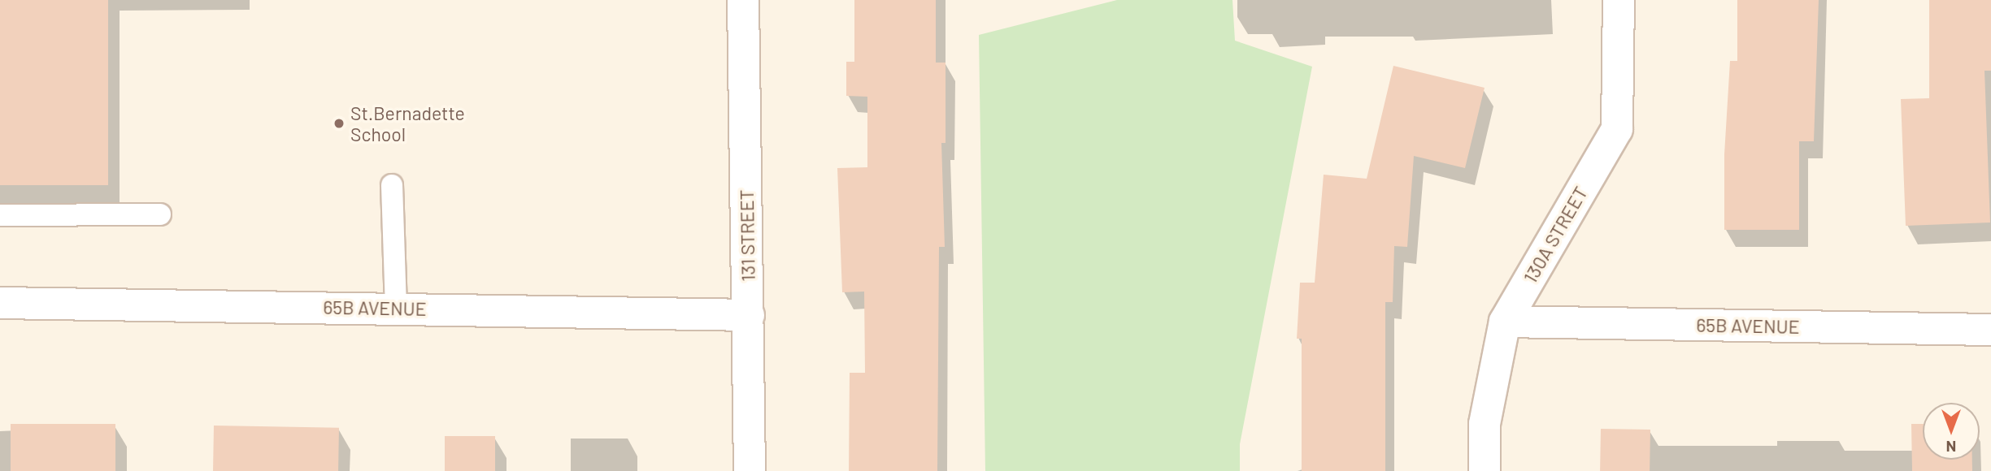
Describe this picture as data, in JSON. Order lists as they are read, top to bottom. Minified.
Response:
{"streets":{"street":["130A STREET","131 STREET","65B AVENUE"]},"crossings":[["130A STREET","65B AVENUE"],["131 STREET","65B AVENUE"]],"places":["St.Bernadette School"],"north":"bottom"}
